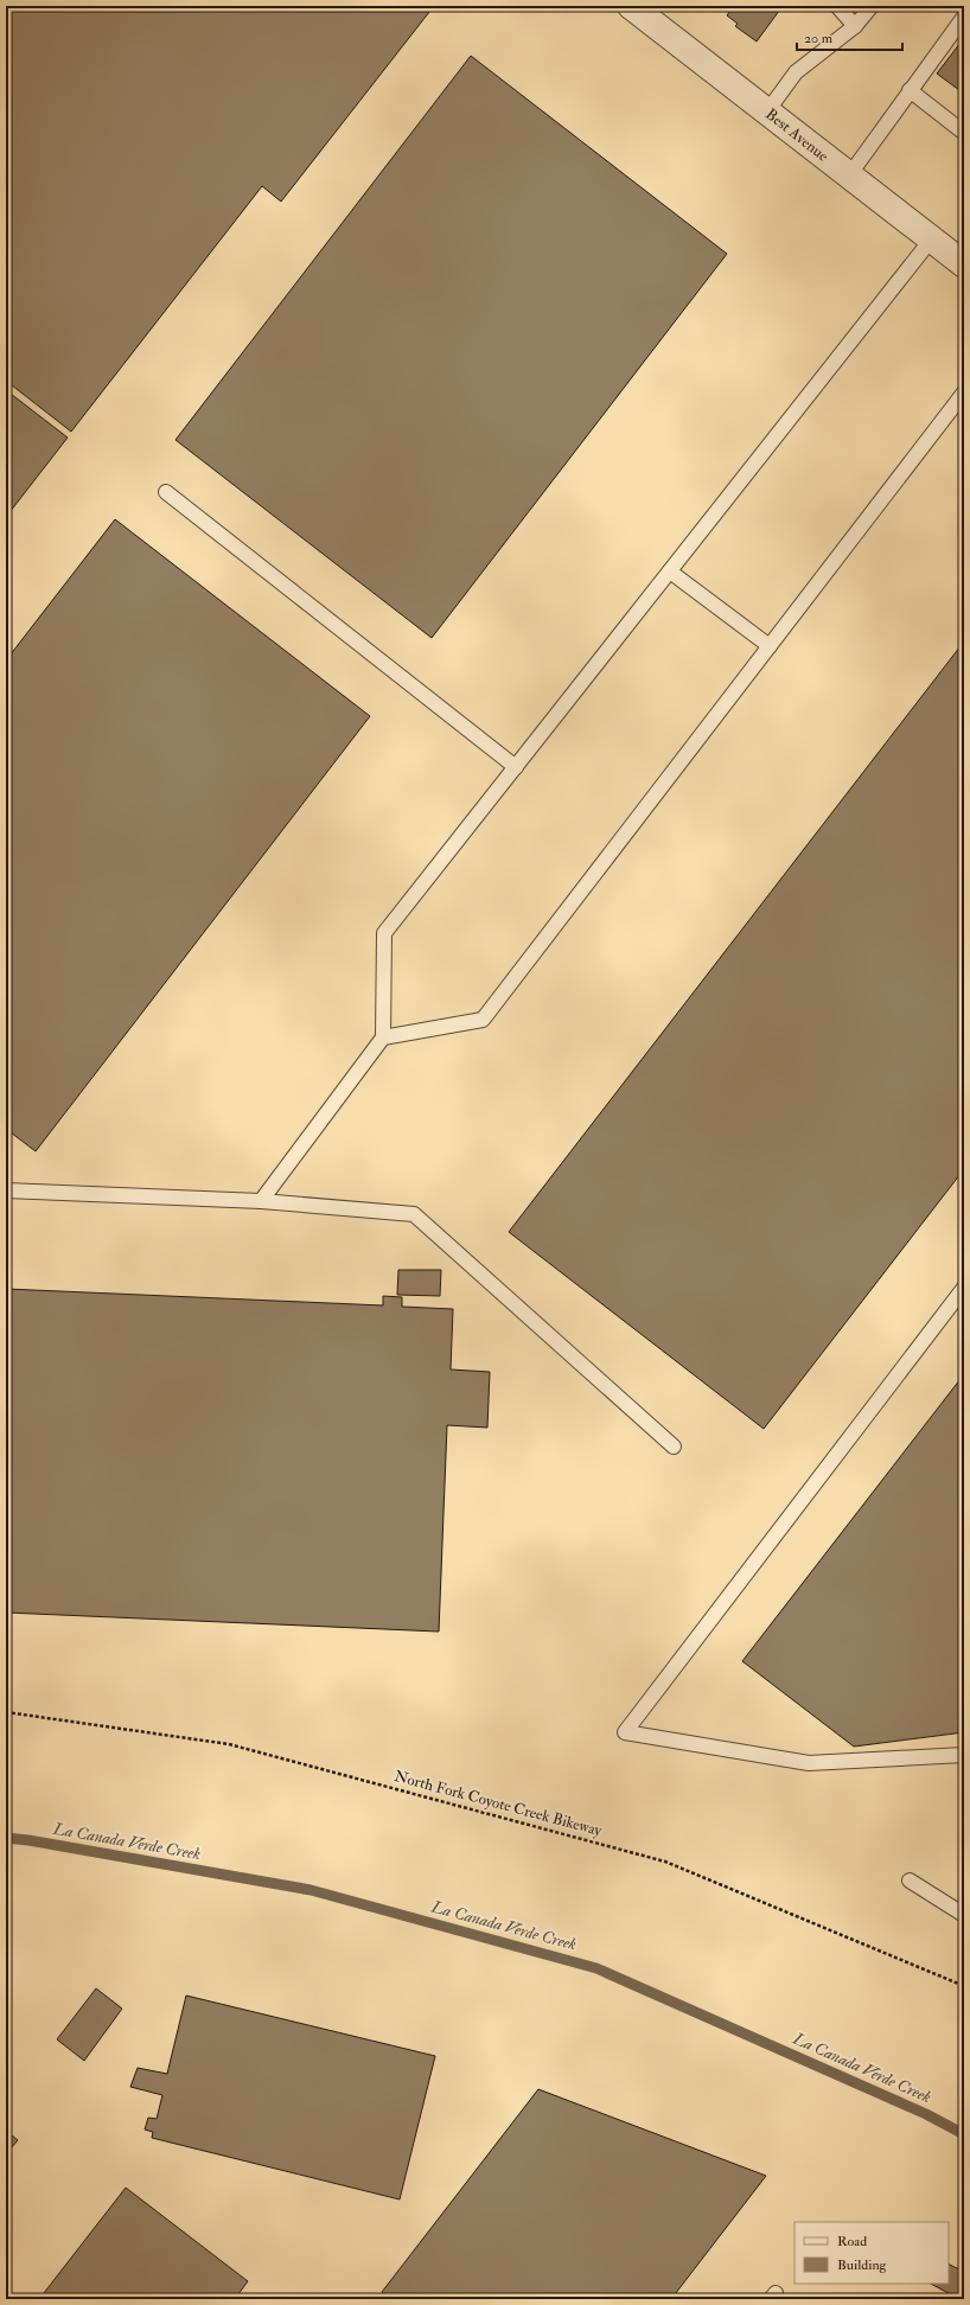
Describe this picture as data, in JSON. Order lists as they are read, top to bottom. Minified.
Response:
{"streets":{"street":["Best Avenue"],"path":["North Fork Coyote Creek Bikeway"]},"water":["La Canada Verde Creek"],"legend":["Road","Building"],"scale_bar":"20 m"}
